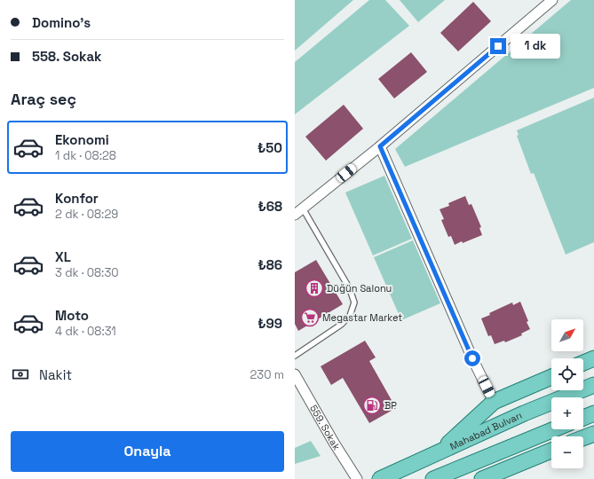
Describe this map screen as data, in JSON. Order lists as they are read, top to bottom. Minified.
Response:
{"streets":{"main road":["Mahabad Bulvarı"],"street":["559. Sokak"]},"places":{"building":["Düğün Salonu"],"supermarket":["Megastar Market"],"fuel station":["BP"]},"north":"top right","page":{"banner":["Domino's","558. Sokak"],"bubble":"1 dk","heading":"Araç seç","list":[{"name":"Ekonomi","note":"1 dk · 08:28","value":"₺50"},{"name":"Konfor","note":"2 dk · 08:29","value":"₺68"},{"name":"XL","note":"3 dk · 08:30","value":"₺86"},{"name":"Moto","note":"4 dk · 08:31","value":"₺99"}],"map_buttons":["+","−"],"pay":["Nakit","230 m"],"buttons":"Onayla"}}
